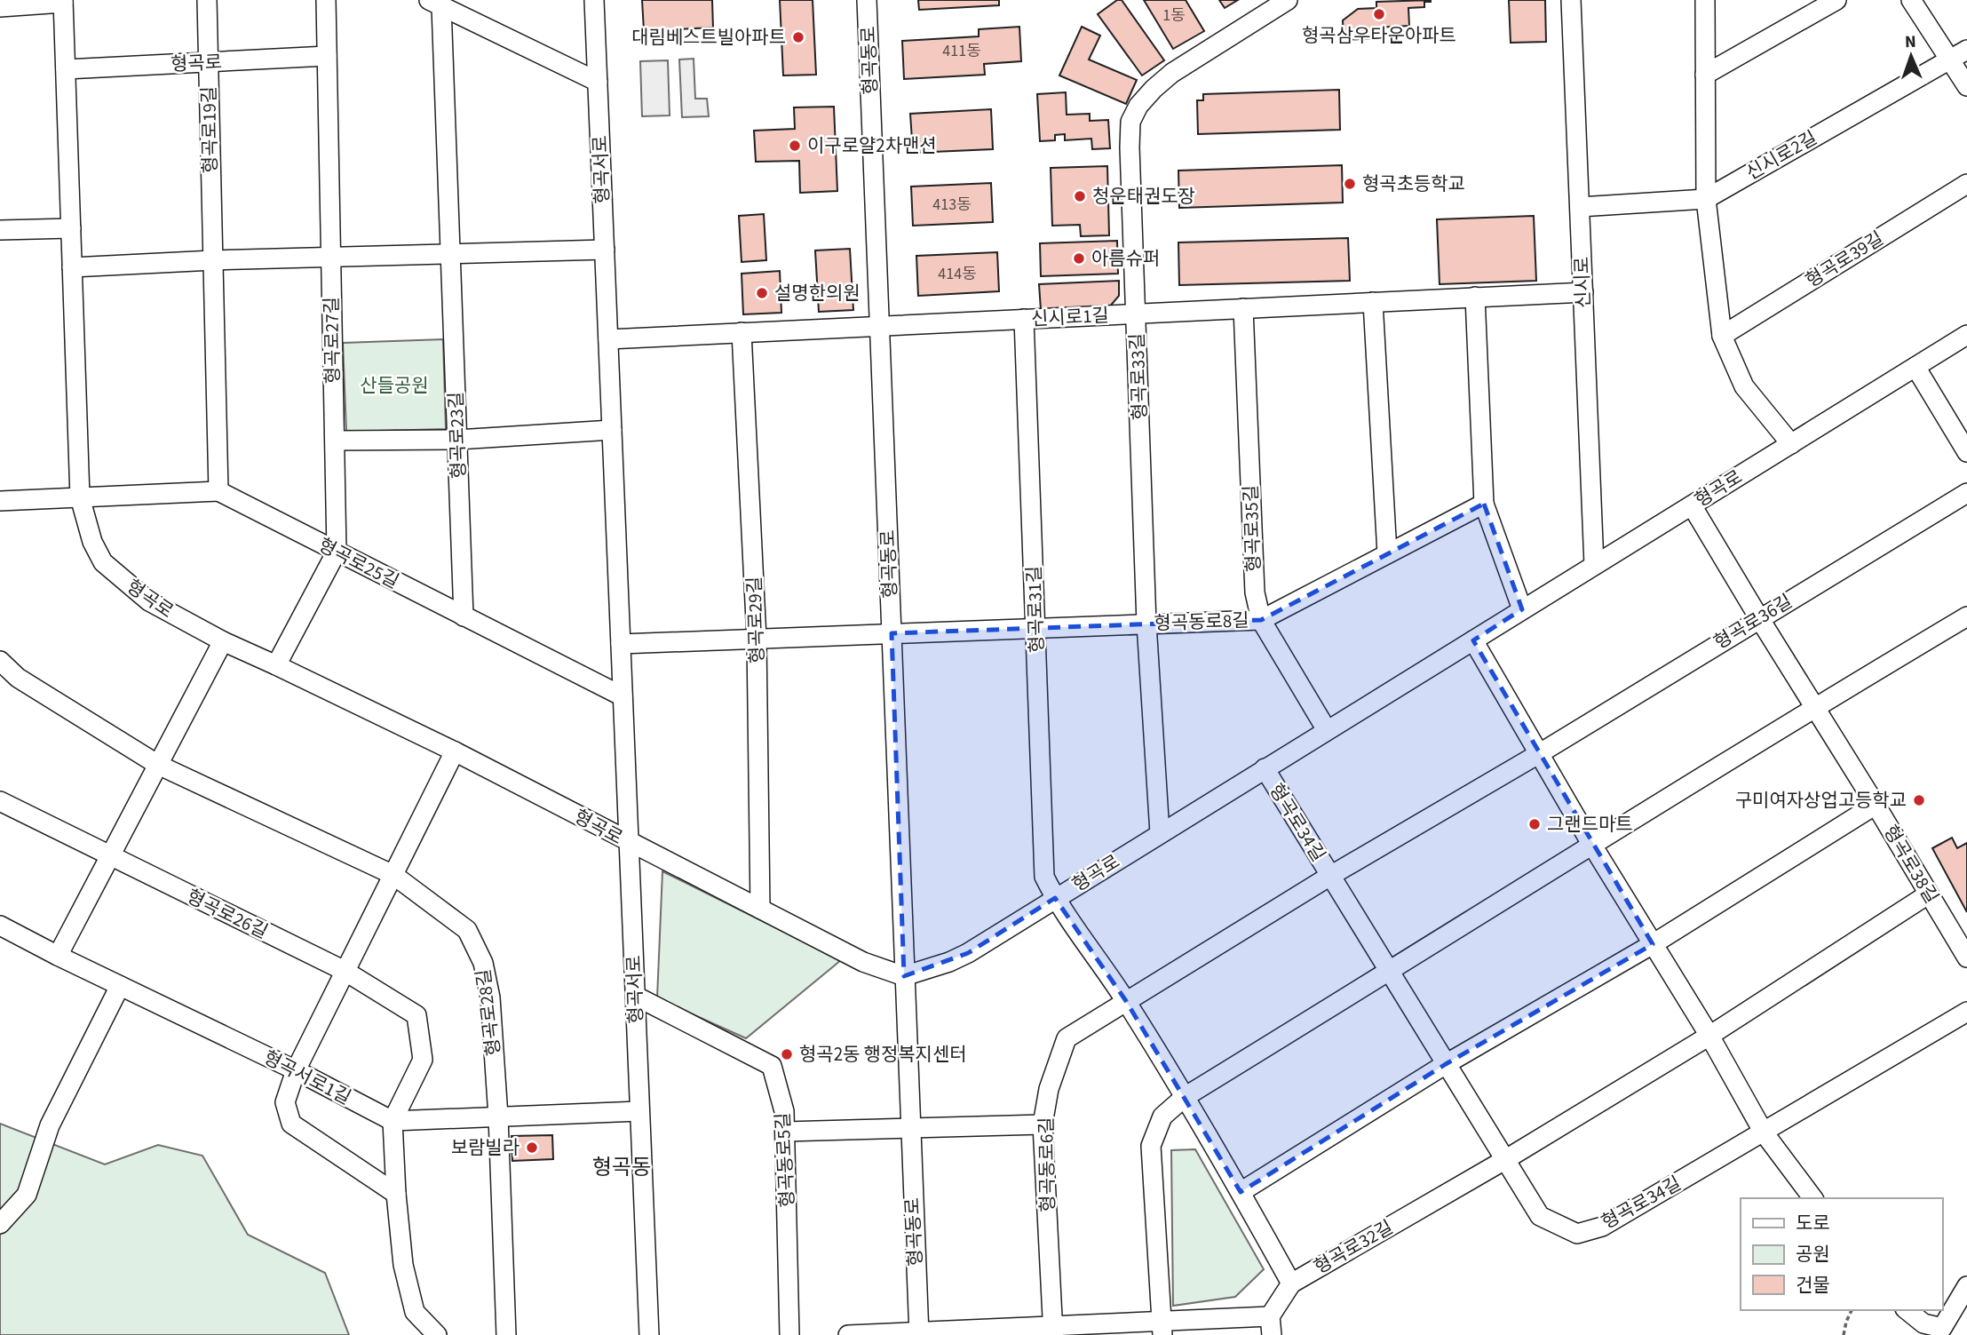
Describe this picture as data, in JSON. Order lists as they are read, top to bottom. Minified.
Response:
{"streets":{"street":["형곡동로","형곡로","형곡로19길","신시로2길","형곡서로","형곡로39길","신시로","신시로1길","형곡로27길","형곡로33길","형곡로23길","형곡로35길","형곡로25길","형곡로31길","형곡로29길","형곡동로8길","형곡로36길","형곡로34길","형곡로38길","형곡로26길","형곡로28길","형곡서로1길","형곡동로5길","형곡동로6길","형곡로32길"]},"crossings":[["형곡동로","형곡로"],["형곡동로","신시로1길"],["형곡동로","형곡동로8길"],["형곡로","형곡로19길"],["형곡로","형곡서로"],["형곡로","신시로"],["형곡로","형곡로27길"],["형곡로","형곡로33길"],["형곡로","형곡로35길"],["형곡로","형곡로25길"],["형곡로","형곡로31길"],["형곡로","형곡로29길"],["형곡로","형곡로34길"],["형곡로","형곡로38길"],["신시로2길","신시로"],["형곡서로","형곡로25길"],["형곡서로","형곡동로5길"],["신시로","신시로1길"],["신시로1길","형곡로33길"],["신시로1길","형곡로35길"],["신시로1길","형곡로31길"],["형곡로27길","형곡로25길"],["형곡로33길","형곡동로8길"],["형곡로23길","형곡로25길"],["형곡로35길","형곡동로8길"],["형곡로31길","형곡동로8길"],["형곡로36길","형곡로34길"],["형곡로36길","형곡로38길"],["형곡로34길","형곡로32길"]],"districts":["형곡동"],"parks":["산들공원"],"places":["형곡삼우타운아파트","대림베스트빌아파트","이구로얄2차맨션","형곡초등학교","청운태권도장","아름슈퍼","설명한의원","구미여자상업고등학교","그랜드마트","형곡2동 행정복지센터","보람빌라"],"house_numbers":["1동","411동","413동","414동"],"legend":["도로","공원","건물"],"north":"top"}
